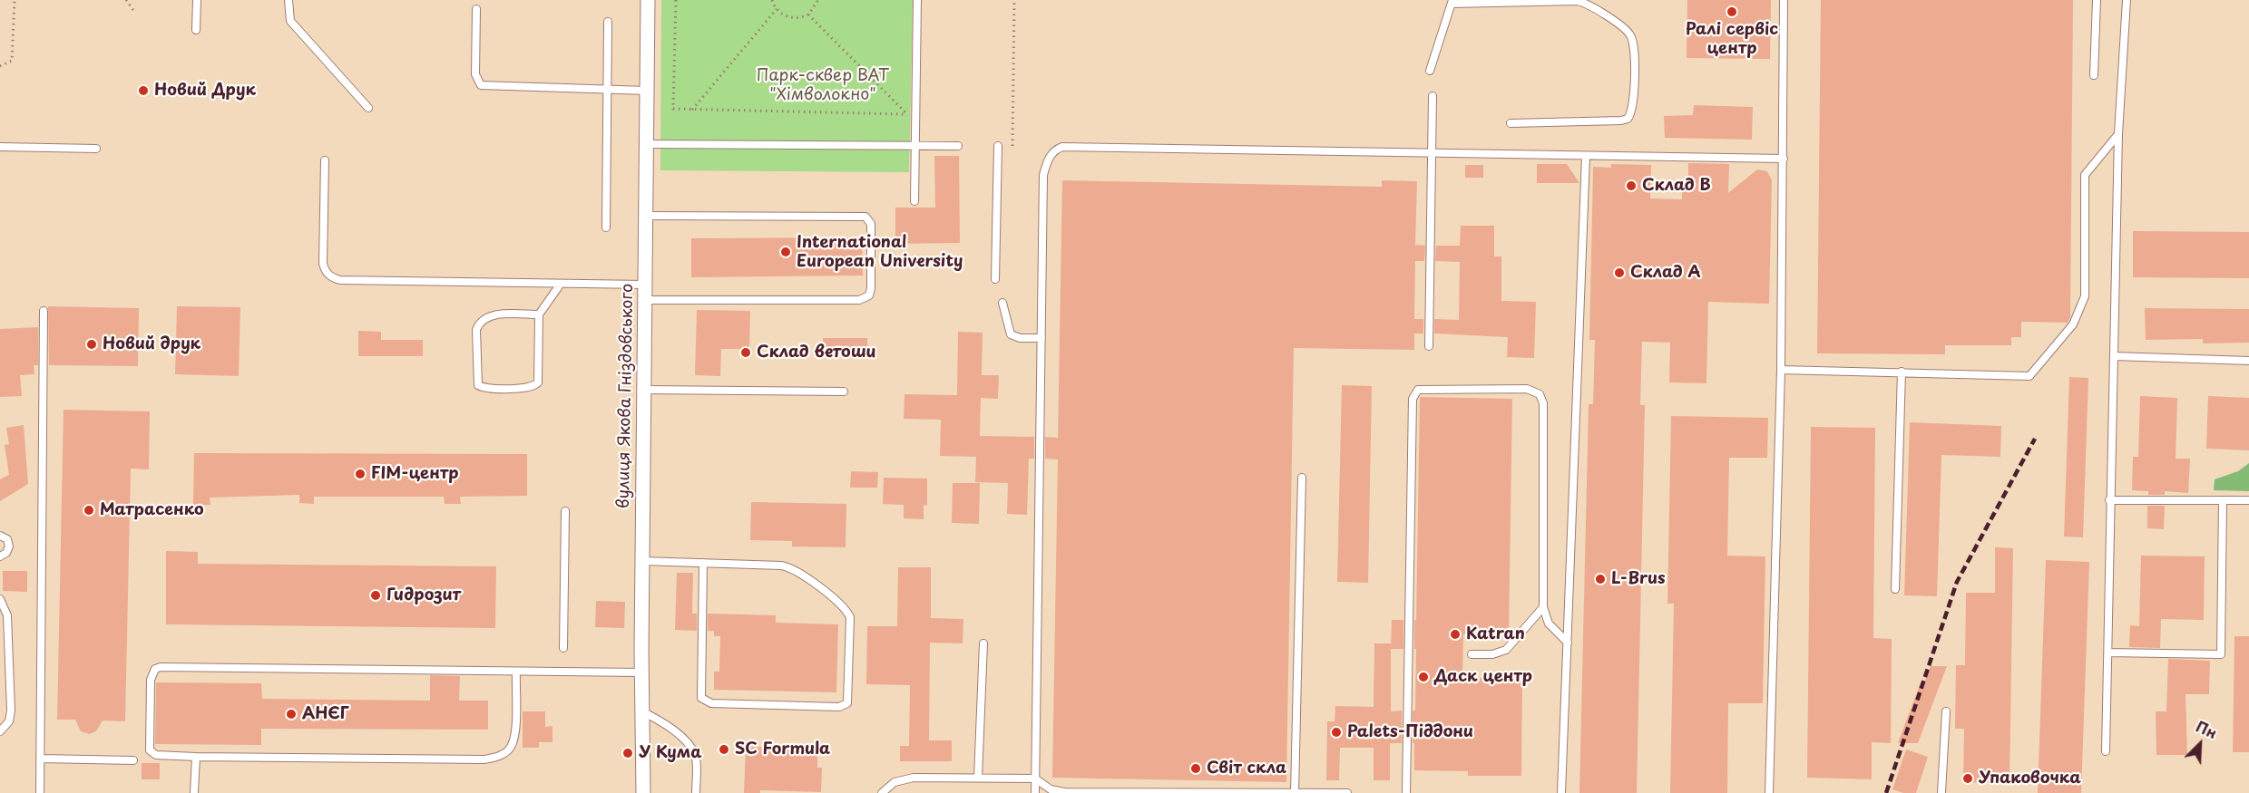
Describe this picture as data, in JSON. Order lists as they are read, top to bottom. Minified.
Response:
{"streets":{"street":["вулиця Якова Гніздовського"]},"parks":["Парк-сквер ВАТ \"Хімволокно\""],"places":["Ралі сервіс центр","Новий Друк","Склад B","International European University","Склад A","Новий друк","Склад ветоши","FIM-центр","Матрасенко","L-Brus","Гидрозит","Katran","Даск центр","АНЄГ","Palets-Піддони","SC Formula","У Кума","Світ скла","Упаковочка"],"north":"top right"}
